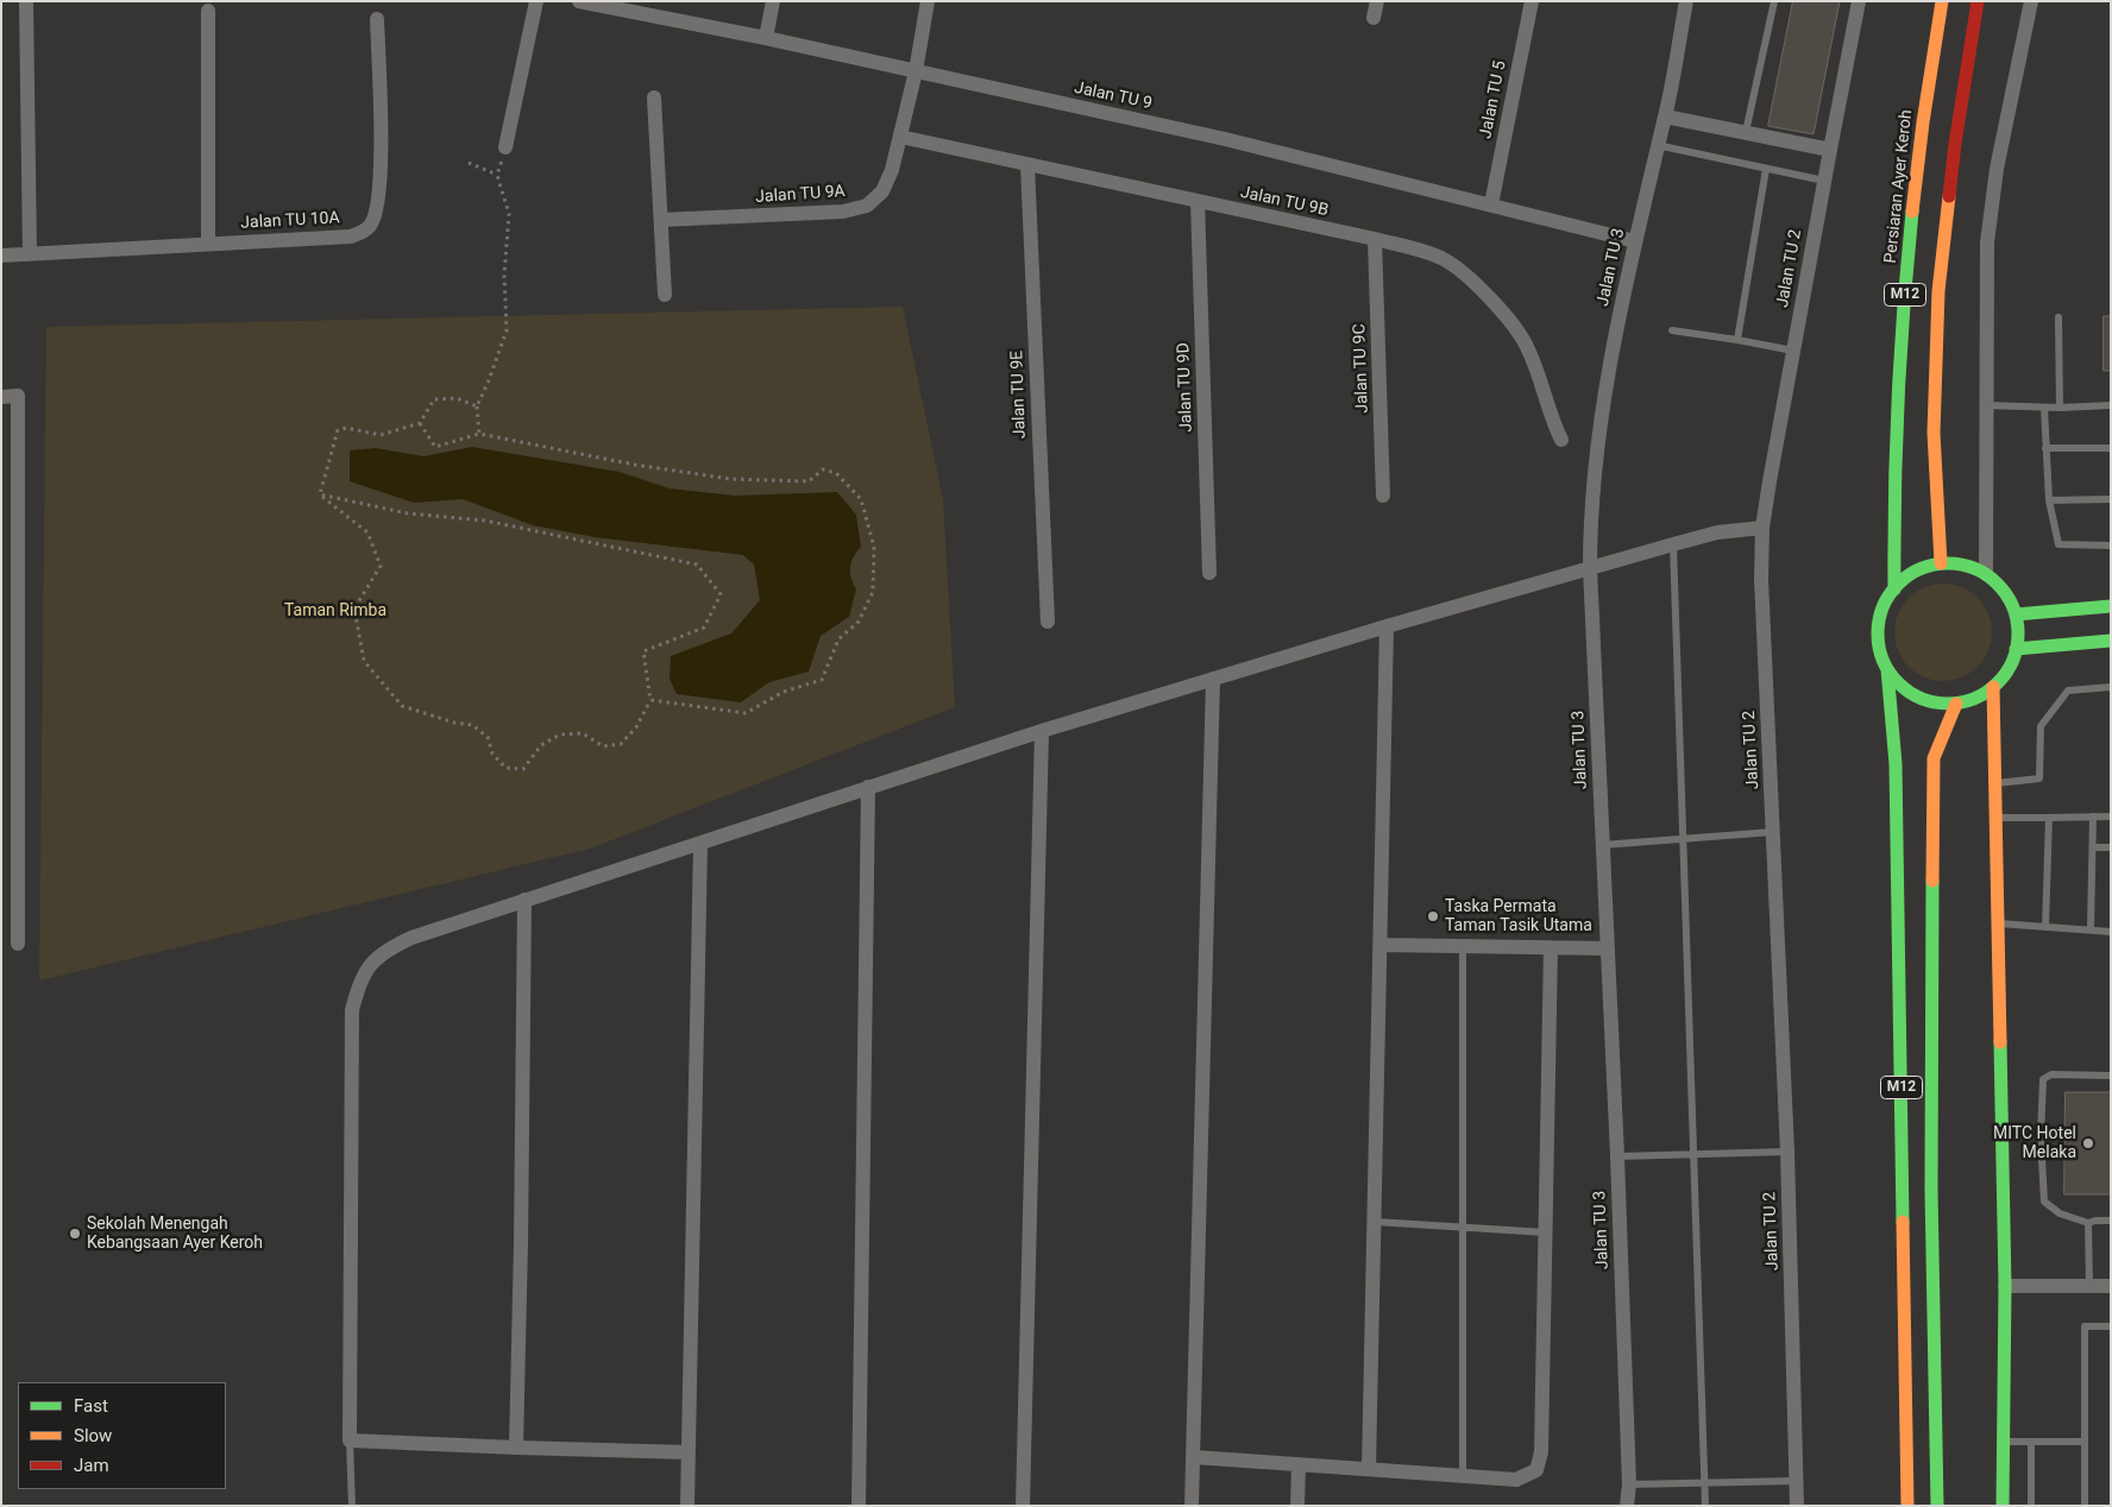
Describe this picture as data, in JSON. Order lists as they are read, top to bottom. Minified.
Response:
{"streets":{"main road":["Persiaran Ayer Keroh","M12"],"street":["Jalan TU 9","Jalan TU 5","Jalan TU 9A","Jalan TU 9B","Jalan TU 10A","Jalan TU 3","Jalan TU 2","Jalan TU 9C","Jalan TU 9D","Jalan TU 9E"]},"crossings":[["Jalan TU 9","Jalan TU 5"],["Jalan TU 9","Jalan TU 9A"],["Jalan TU 9","Jalan TU 3"],["Persiaran Ayer Keroh","M12"],["Jalan TU 9A","Jalan TU 9B"],["Jalan TU 9B","Jalan TU 9C"],["Jalan TU 9B","Jalan TU 9D"],["Jalan TU 9B","Jalan TU 9E"]],"parks":["Taman Rimba"],"places":["Taska Permata Taman Tasik Utama","MITC Hotel Melaka","Sekolah Menengah Kebangsaan Ayer Keroh"],"legend":["Fast","Slow","Jam"]}
